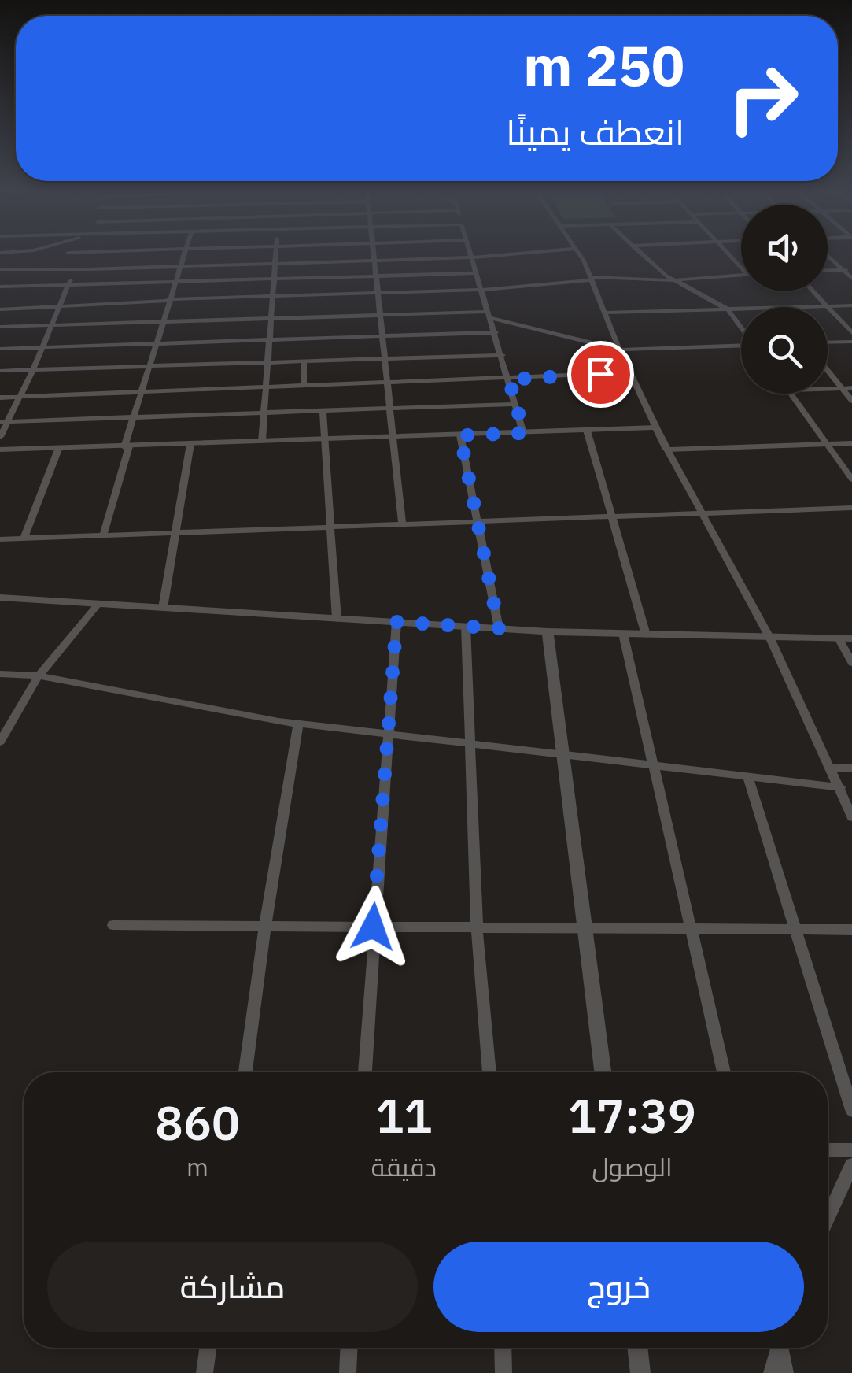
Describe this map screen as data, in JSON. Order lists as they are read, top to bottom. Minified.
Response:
{"page":{"turn":["250 m","انعطف يمينًا"],"eta":["17:39","الوصول","11","دقيقة","860","m"],"buttons":["خروج","مشاركة"]}}
